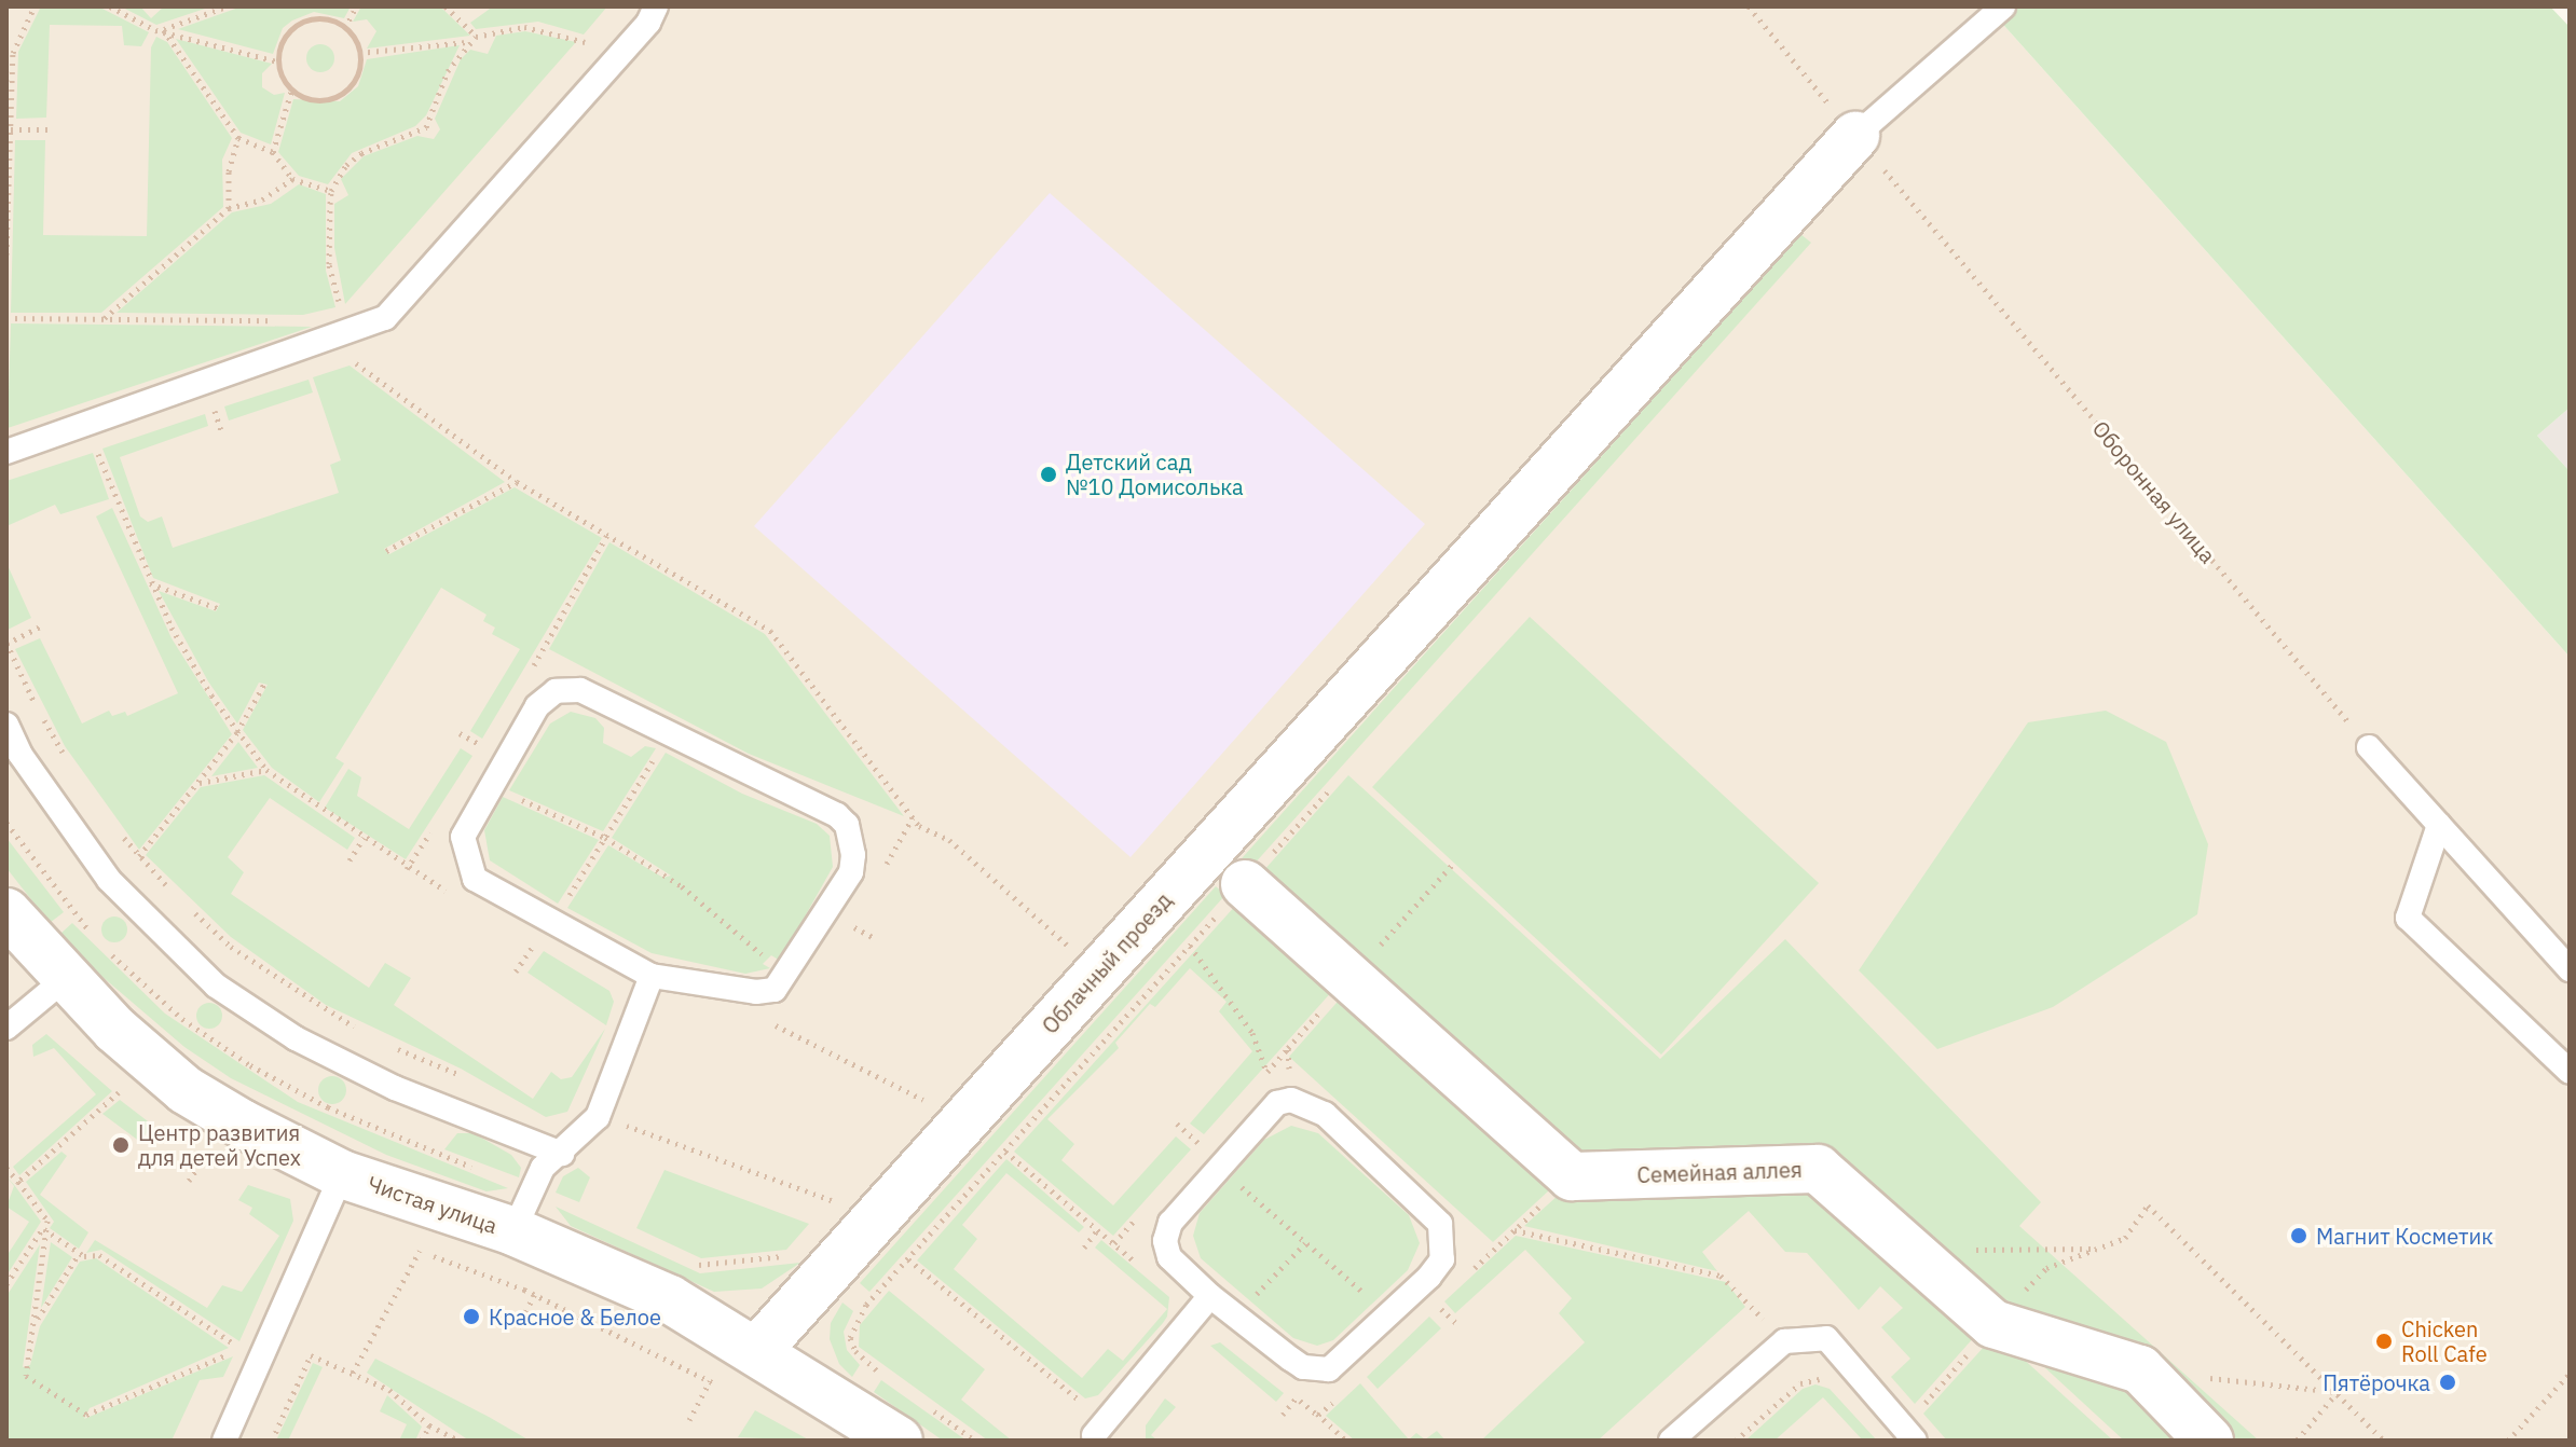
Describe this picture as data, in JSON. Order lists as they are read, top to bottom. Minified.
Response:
{"streets":{"street":["Облачный проезд","Семейная аллея","Чистая улица"],"path":["Оборонная улица"]},"crossings":[["Оборонная улица","Облачный проезд"],["Облачный проезд","Чистая улица"]],"places":["Детский сад №10 Домисолька","Центр развития для детей Успех","Магнит Косметик","Красное & Белое","Chicken Roll Cafe","Пятёрочка"]}
